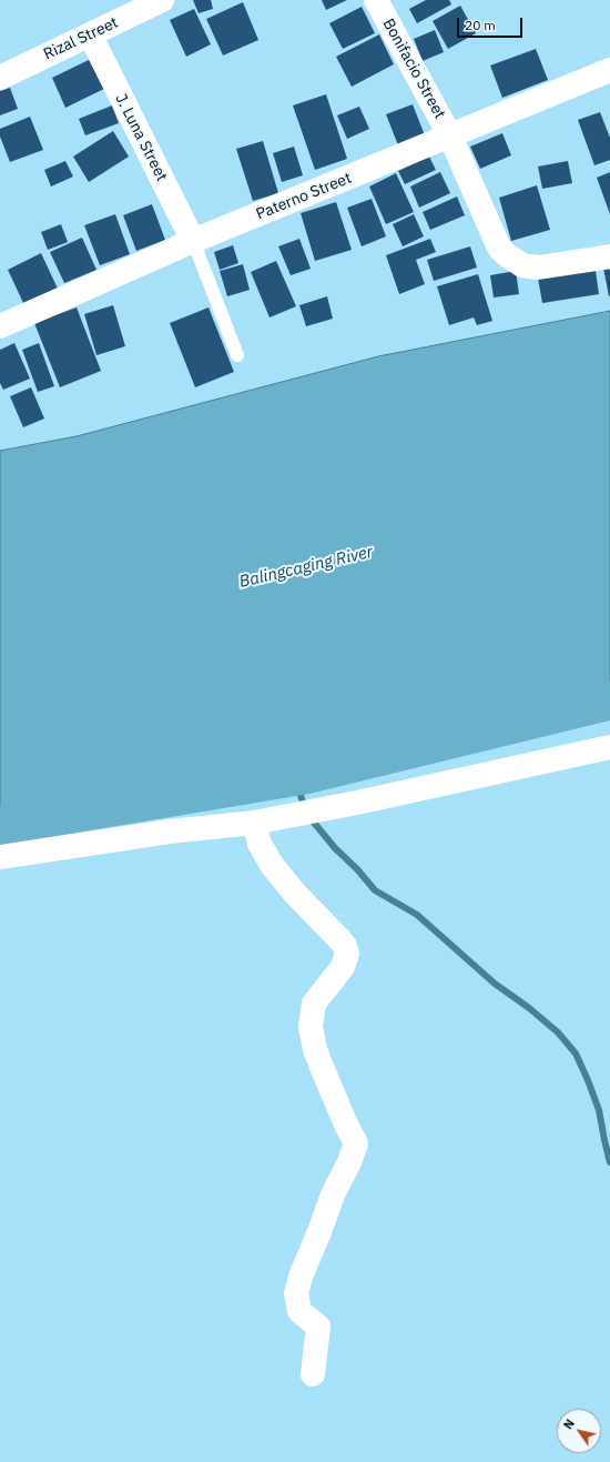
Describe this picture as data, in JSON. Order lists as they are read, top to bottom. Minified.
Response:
{"streets":{"street":["Rizal Street","Bonifacio Street","J. Luna Street","Paterno Street"]},"crossings":[["Rizal Street","J. Luna Street"],["Bonifacio Street","Paterno Street"],["J. Luna Street","Paterno Street"]],"water":["Balingcaging River"],"scale_bar":"20 m","north":"top left"}
